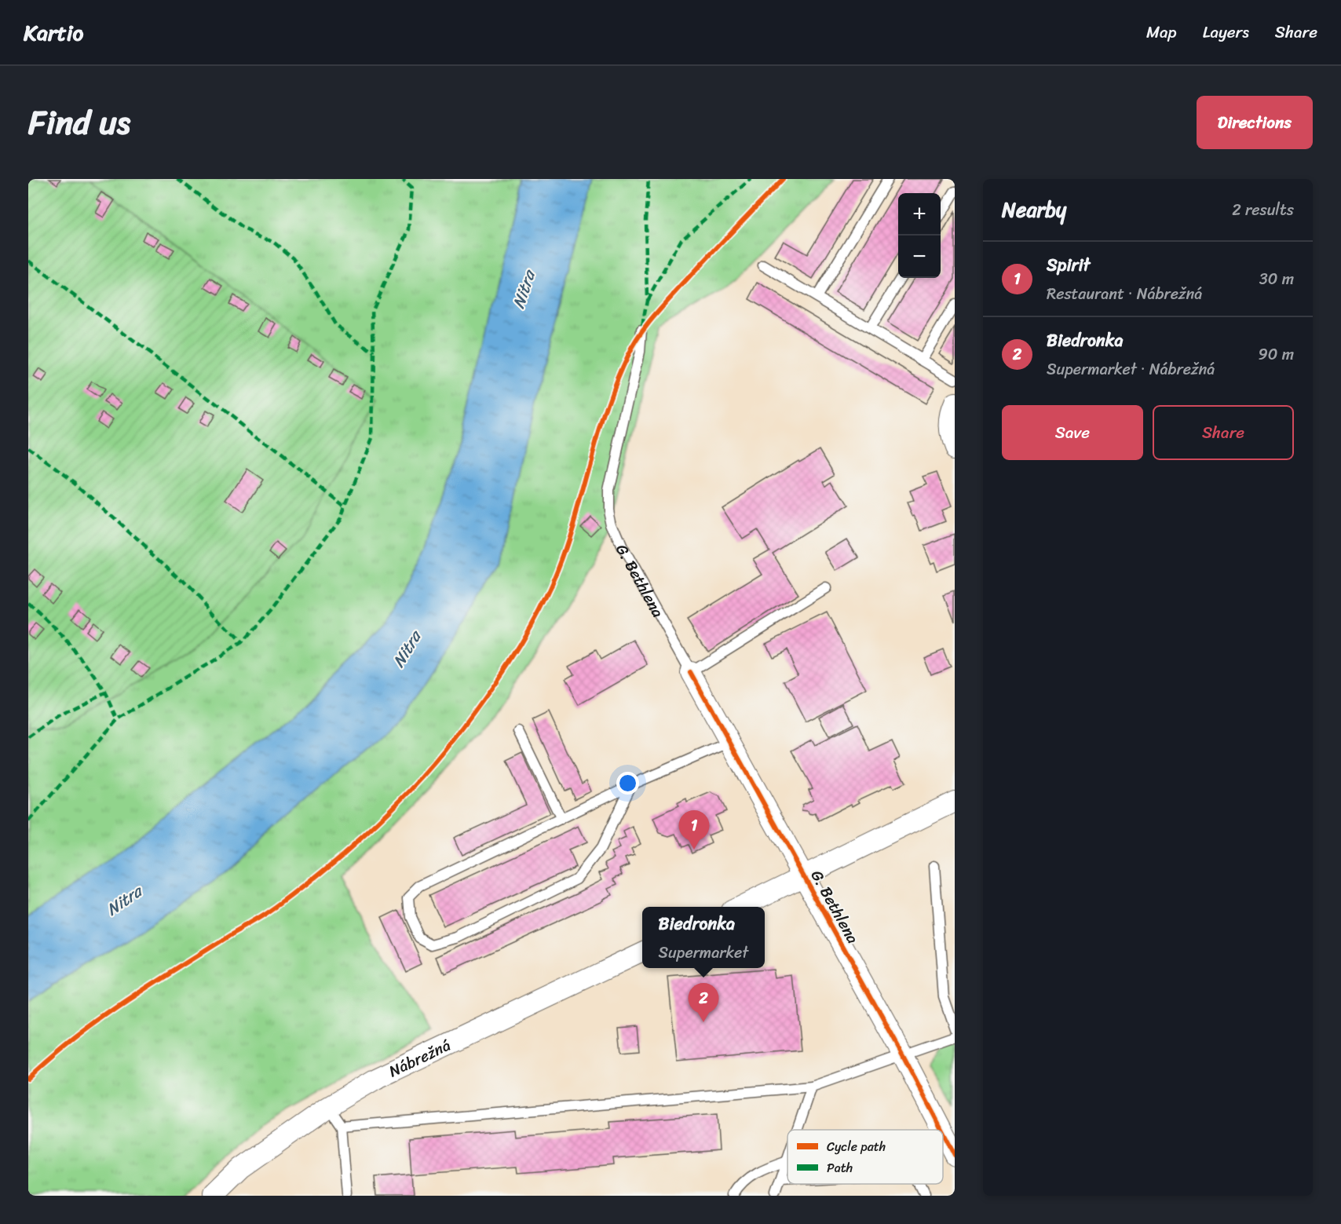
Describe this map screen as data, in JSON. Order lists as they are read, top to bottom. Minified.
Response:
{"streets":{"street":["G. Bethlena","Nábrežná"]},"water":["Nitra"],"legend":["Cycle path","Path"],"page":{"header":"Kartio","nav":["Map","Layers","Share"],"title":"Find us","buttons":["Directions",["Save","Share"]],"heading":["Nearby","2 results"],"map_buttons":["+","−"],"list":[{"mark":"1","name":"Spirit","note":"Restaurant · Nábrežná","value":"30 m"},{"mark":"2","name":"Biedronka","note":"Supermarket · Nábrežná","value":"90 m"}],"pins":["1","2"],"popup":["Biedronka","Supermarket"]}}
